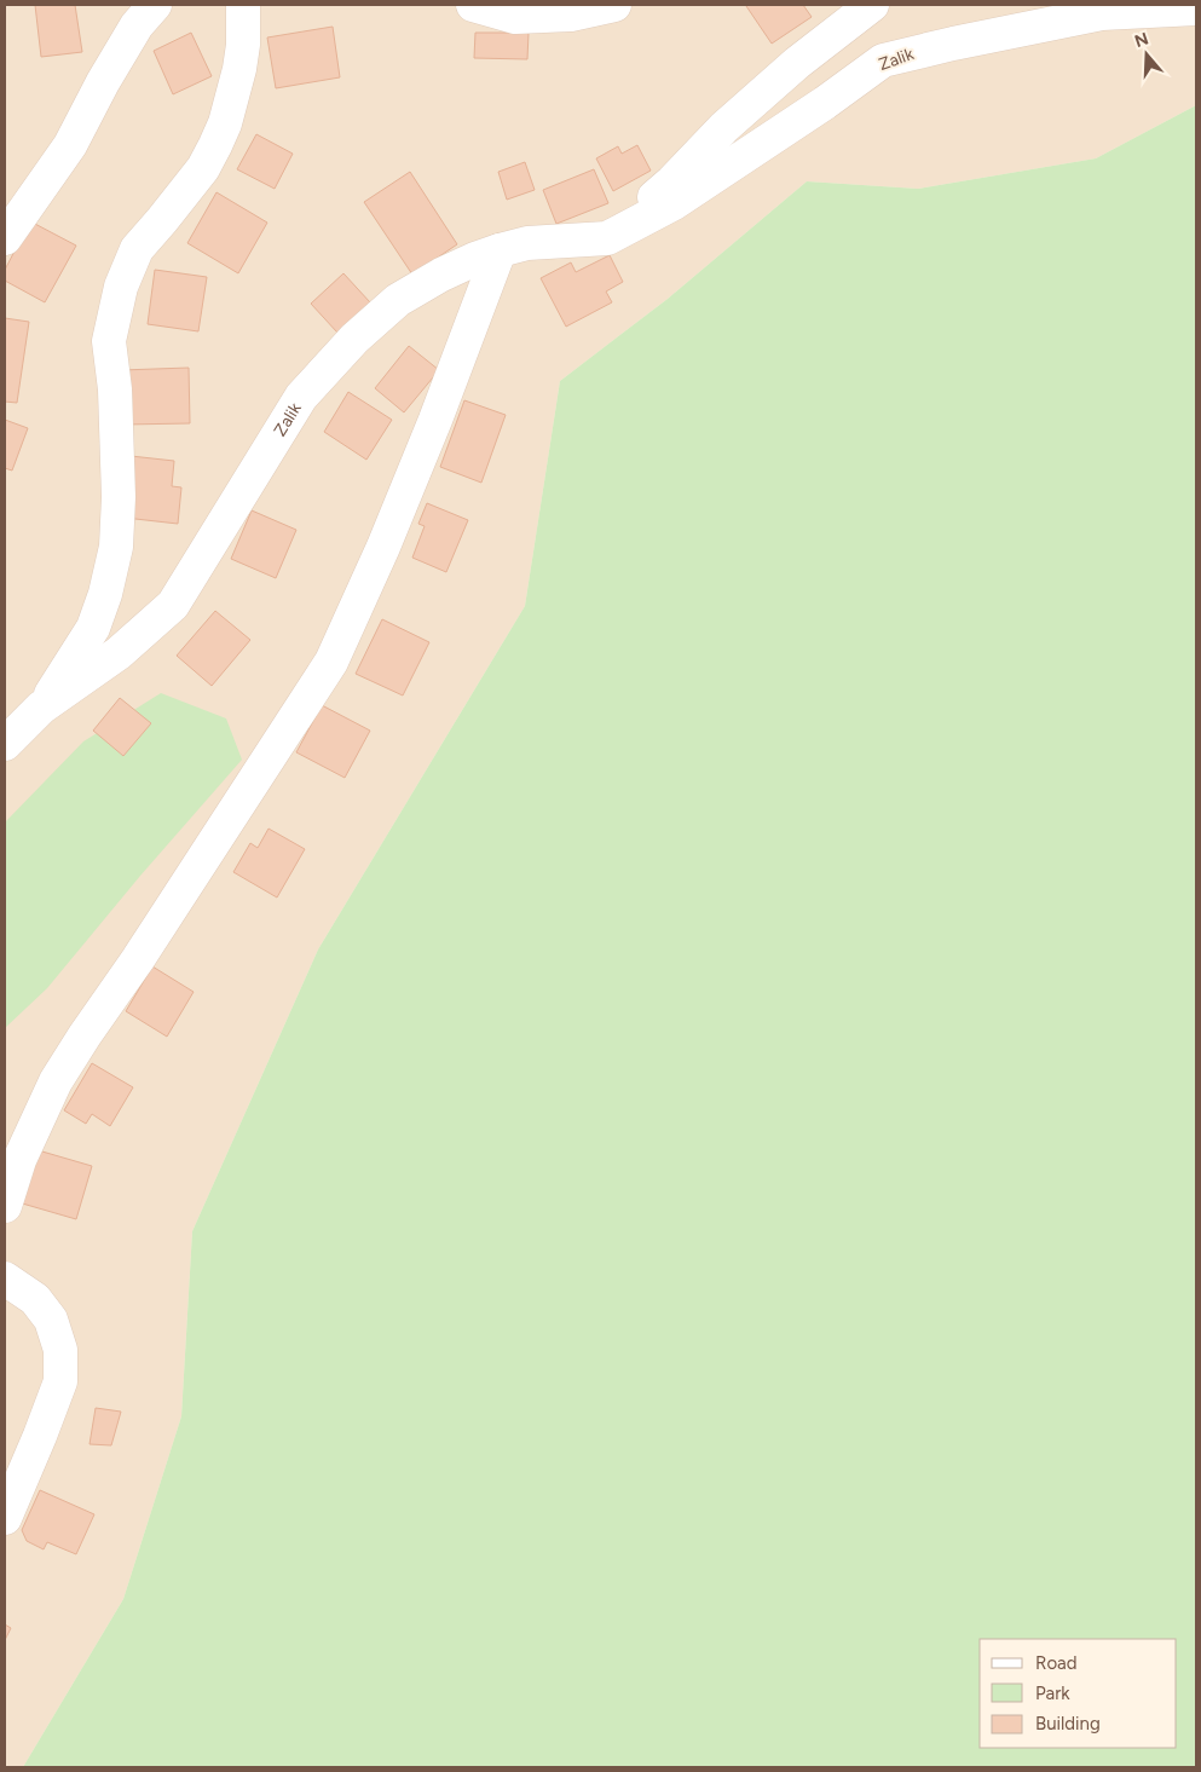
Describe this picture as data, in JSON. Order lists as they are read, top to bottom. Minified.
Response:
{"streets":{"street":["Zalik"]},"legend":["Road","Park","Building"],"north":"top"}
